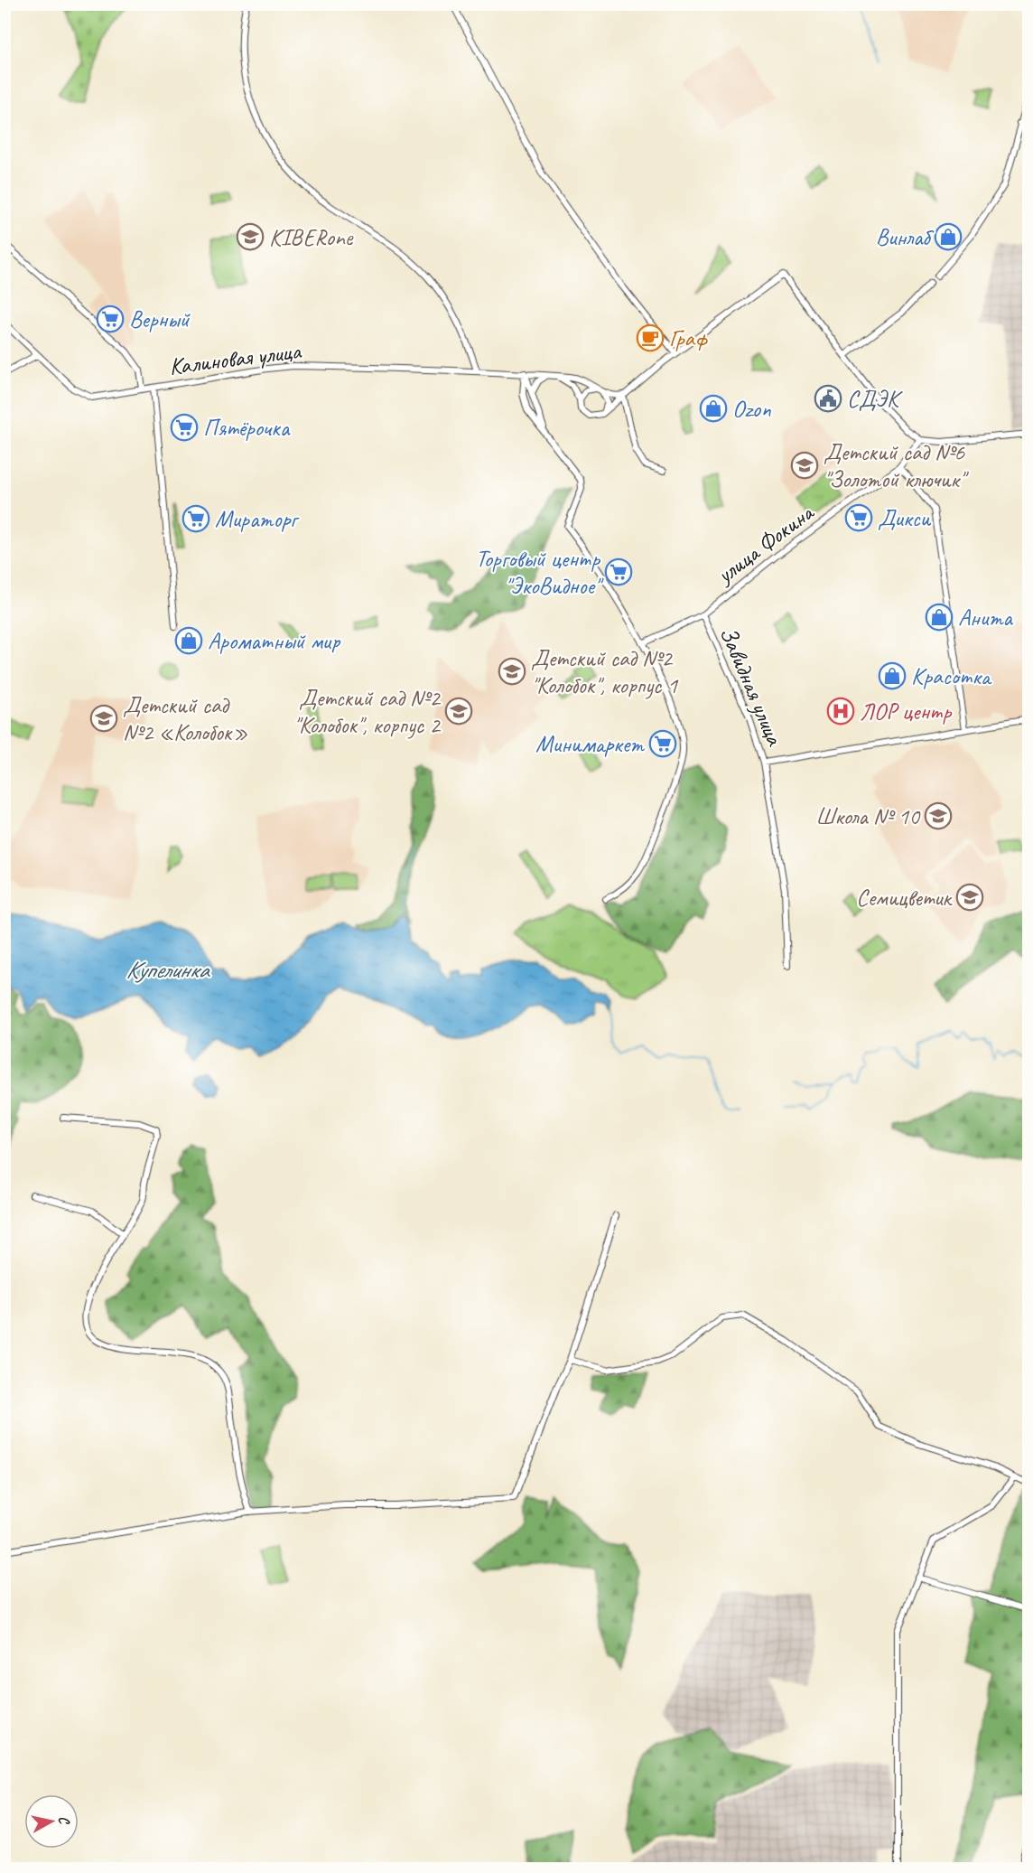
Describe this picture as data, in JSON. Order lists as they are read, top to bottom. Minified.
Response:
{"streets":{"street":["Калиновая улица","улица Фокина","Завидная улица"]},"crossings":[["улица Фокина","Завидная улица"]],"water":["Купелинка"],"places":{"school or university":["KIBERone","Детский сад №6 \"Золотой ключик\"","Детский сад №2 \"Колобок\", корпус 1","Детский сад №2 \"Колобок\", корпус 2","Детский сад №2 «Колобок»","Школа № 10","Семицветик"],"shop":["Винлаб","Ozon","Анита","Ароматный мир","Красотка"],"supermarket":["Верный","Пятёрочка","Дикси","Мираторг","Торговый центр \"ЭкоВидное\"","Минимаркет"],"cafe":["Граф"],"public building":["СДЭК"],"hospital":["ЛОР центр"]},"north":"right"}
